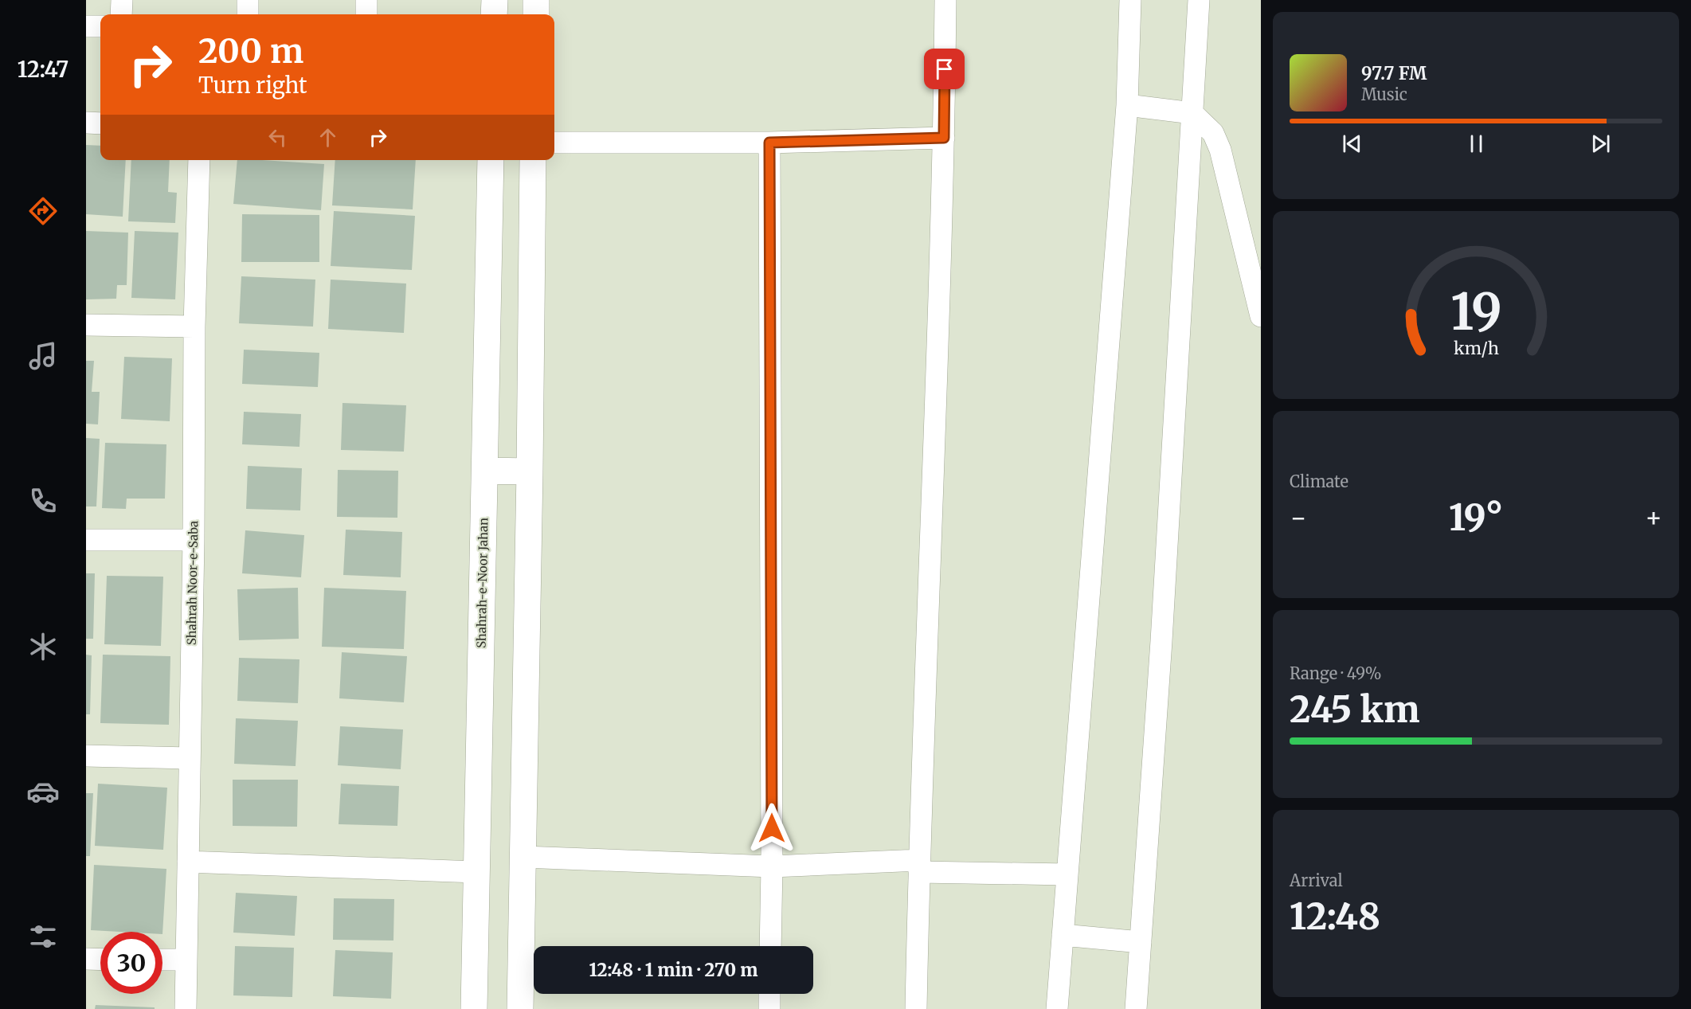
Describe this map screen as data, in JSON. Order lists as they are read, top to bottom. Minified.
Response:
{"streets":{"main road":["Shahrah-e-Noor Jahan"],"street":["Shahrah Noor-e-Saba"]},"page":{"tabs":"12:47","turn":["200 m","Turn right"],"song":["97.7 FM","Music"],"tile":["Climate",["Range · 49%","245 km"],["Arrival","12:48"]],"heat":["−","19°","+"],"limit":"30","trip":"12:48 · 1 min · 270 m","gauge":["19","km/h"]}}
